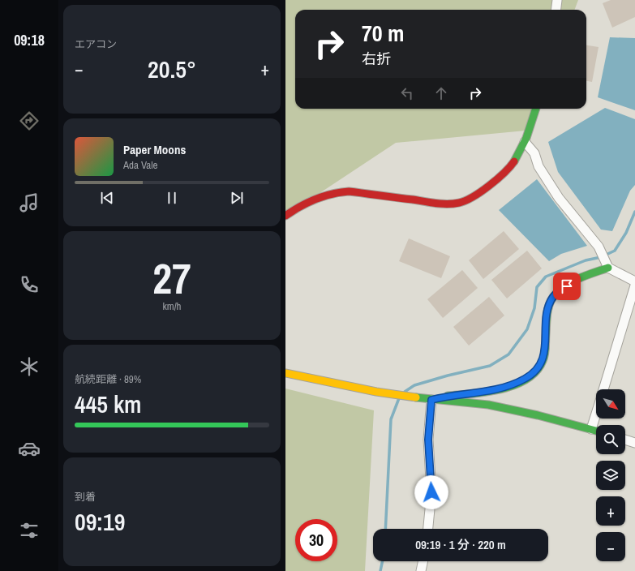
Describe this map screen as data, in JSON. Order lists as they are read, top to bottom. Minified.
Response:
{"north":"bottom right","page":{"tabs":"09:18","tile":["エアコン",["27","km/h"],["航続距離 · 89%","445 km"],["到着","09:19"]],"turn":["70 m","右折"],"heat":["−","20.5°","+"],"song":["Paper Moons","Ada Vale"],"map_buttons":["+","−"],"limit":"30","trip":"09:19 · 1 分 · 220 m"}}
